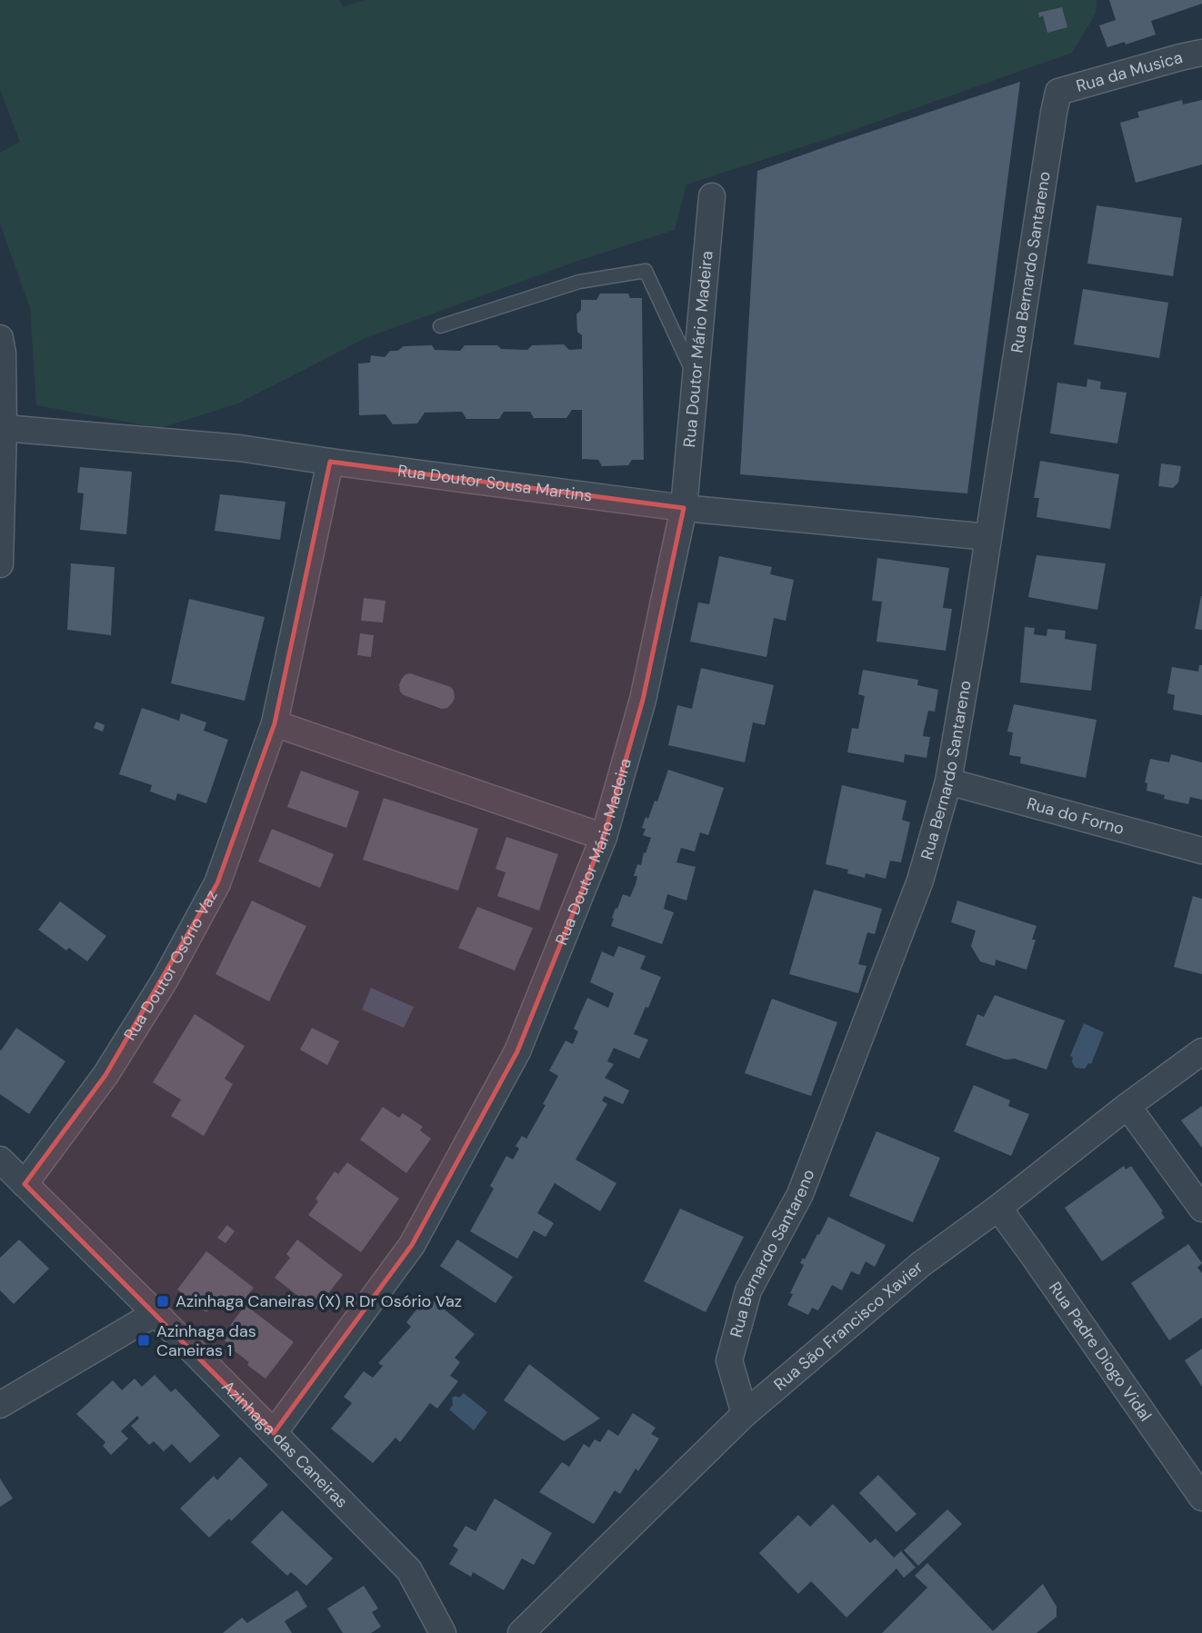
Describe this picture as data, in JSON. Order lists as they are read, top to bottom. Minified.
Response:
{"streets":{"street":["Rua da Musica","Rua Bernardo Santareno","Rua Doutor Mário Madeira","Rua Doutor Sousa Martins","Rua do Forno","Rua Doutor Osório Vaz","Rua São Francisco Xavier","Rua Padre Diogo Vidal","Azinhaga das Caneiras"]},"crossings":[["Rua da Musica","Rua Bernardo Santareno"],["Rua Bernardo Santareno","Rua Doutor Sousa Martins"],["Rua Bernardo Santareno","Rua do Forno"],["Rua Bernardo Santareno","Rua São Francisco Xavier"],["Rua Doutor Mário Madeira","Rua Doutor Sousa Martins"],["Rua Doutor Mário Madeira","Azinhaga das Caneiras"],["Rua Doutor Sousa Martins","Rua Doutor Osório Vaz"],["Rua Doutor Osório Vaz","Azinhaga das Caneiras"],["Rua São Francisco Xavier","Rua Padre Diogo Vidal"]],"places":{"transit":["Azinhaga Caneiras (X) R Dr Osório Vaz","Azinhaga das Caneiras 1"]}}
